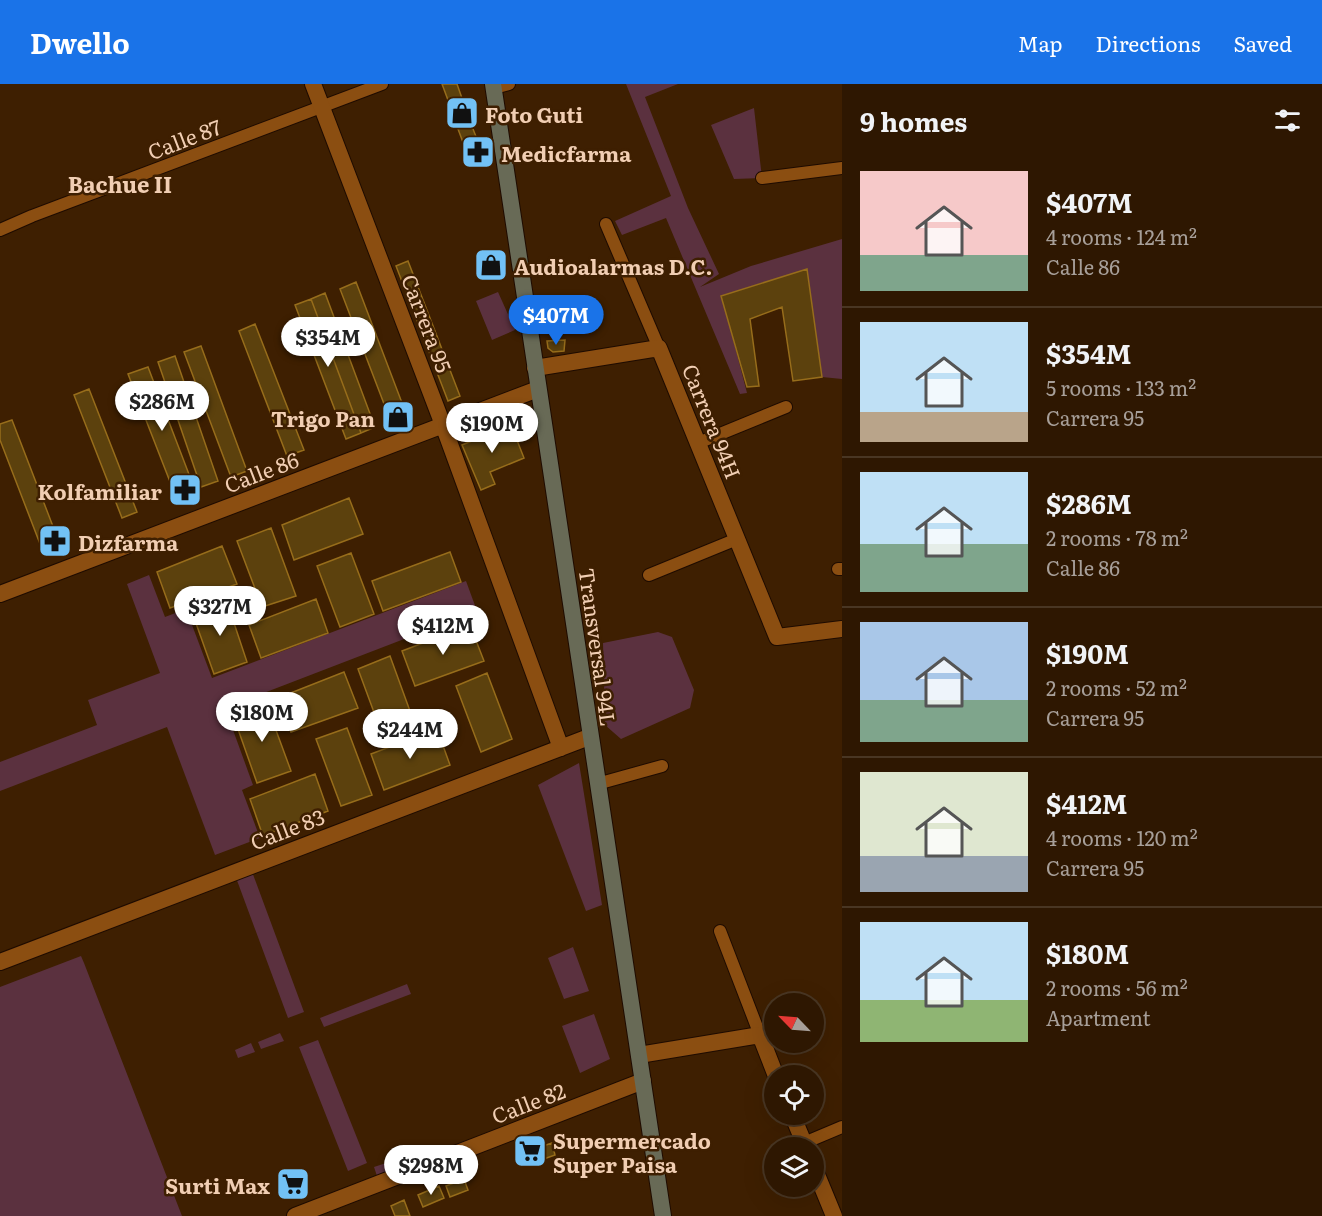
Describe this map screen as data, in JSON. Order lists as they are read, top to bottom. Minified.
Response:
{"streets":{"main road":["Transversal 94L"],"street":["Calle 87","Carrera 95","Carrera 94H","Calle 86","Calle 83","Calle 82"]},"crossings":[["Calle 87","Carrera 95"],["Carrera 95","Calle 86"],["Carrera 95","Calle 83"],["Calle 86","Transversal 94L"],["Transversal 94L","Calle 83"],["Transversal 94L","Calle 82"]],"districts":["Bachue II"],"places":{"shop":["Foto Guti","Audioalarmas D.C.","Trigo Pan"],"pharmacy":["Medicfarma","Kolfamiliar","Dizfarma"],"supermarket":["Supermercado Super Paisa","Surti Max"]},"north":"top left","page":{"header":"Dwello","nav":["Map","Directions","Saved"],"heading":"9 homes","list":[{"name":"$407M","note":"4 rooms · 124 m² · Calle 86"},{"name":"$354M","note":"5 rooms · 133 m² · Carrera 95"},{"name":"$286M","note":"2 rooms · 78 m² · Calle 86"},{"name":"$190M","note":"2 rooms · 52 m² · Carrera 95"},{"name":"$412M","note":"4 rooms · 120 m² · Carrera 95"},{"name":"$180M","note":"2 rooms · 56 m² · Apartment"}],"price":["$407M","$354M","$286M","$190M","$327M","$412M","$180M","$244M","$298M"]}}
